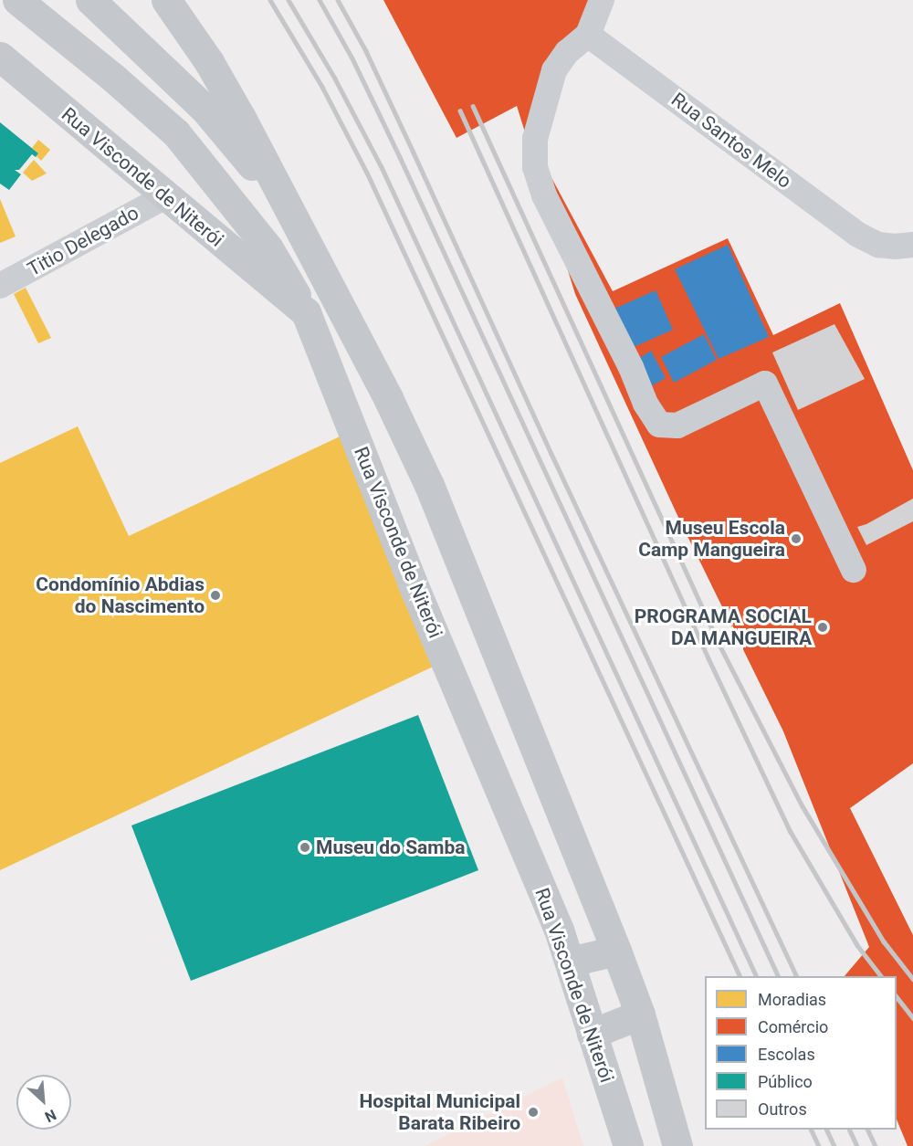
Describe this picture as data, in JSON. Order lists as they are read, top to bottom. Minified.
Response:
{"streets":{"main road":["Rua Visconde de Niterói"],"street":["Rua Santos Melo","Titio Delegado"]},"crossings":[["Rua Visconde de Niterói","Titio Delegado"]],"places":["Museu Escola Camp Mangueira","Condomínio Abdias do Nascimento","PROGRAMA SOCIAL DA MANGUEIRA","Museu do Samba","Hospital Municipal Barata Ribeiro"],"legend":["Moradias","Comércio","Escolas","Público","Outros"],"north":"bottom right"}
